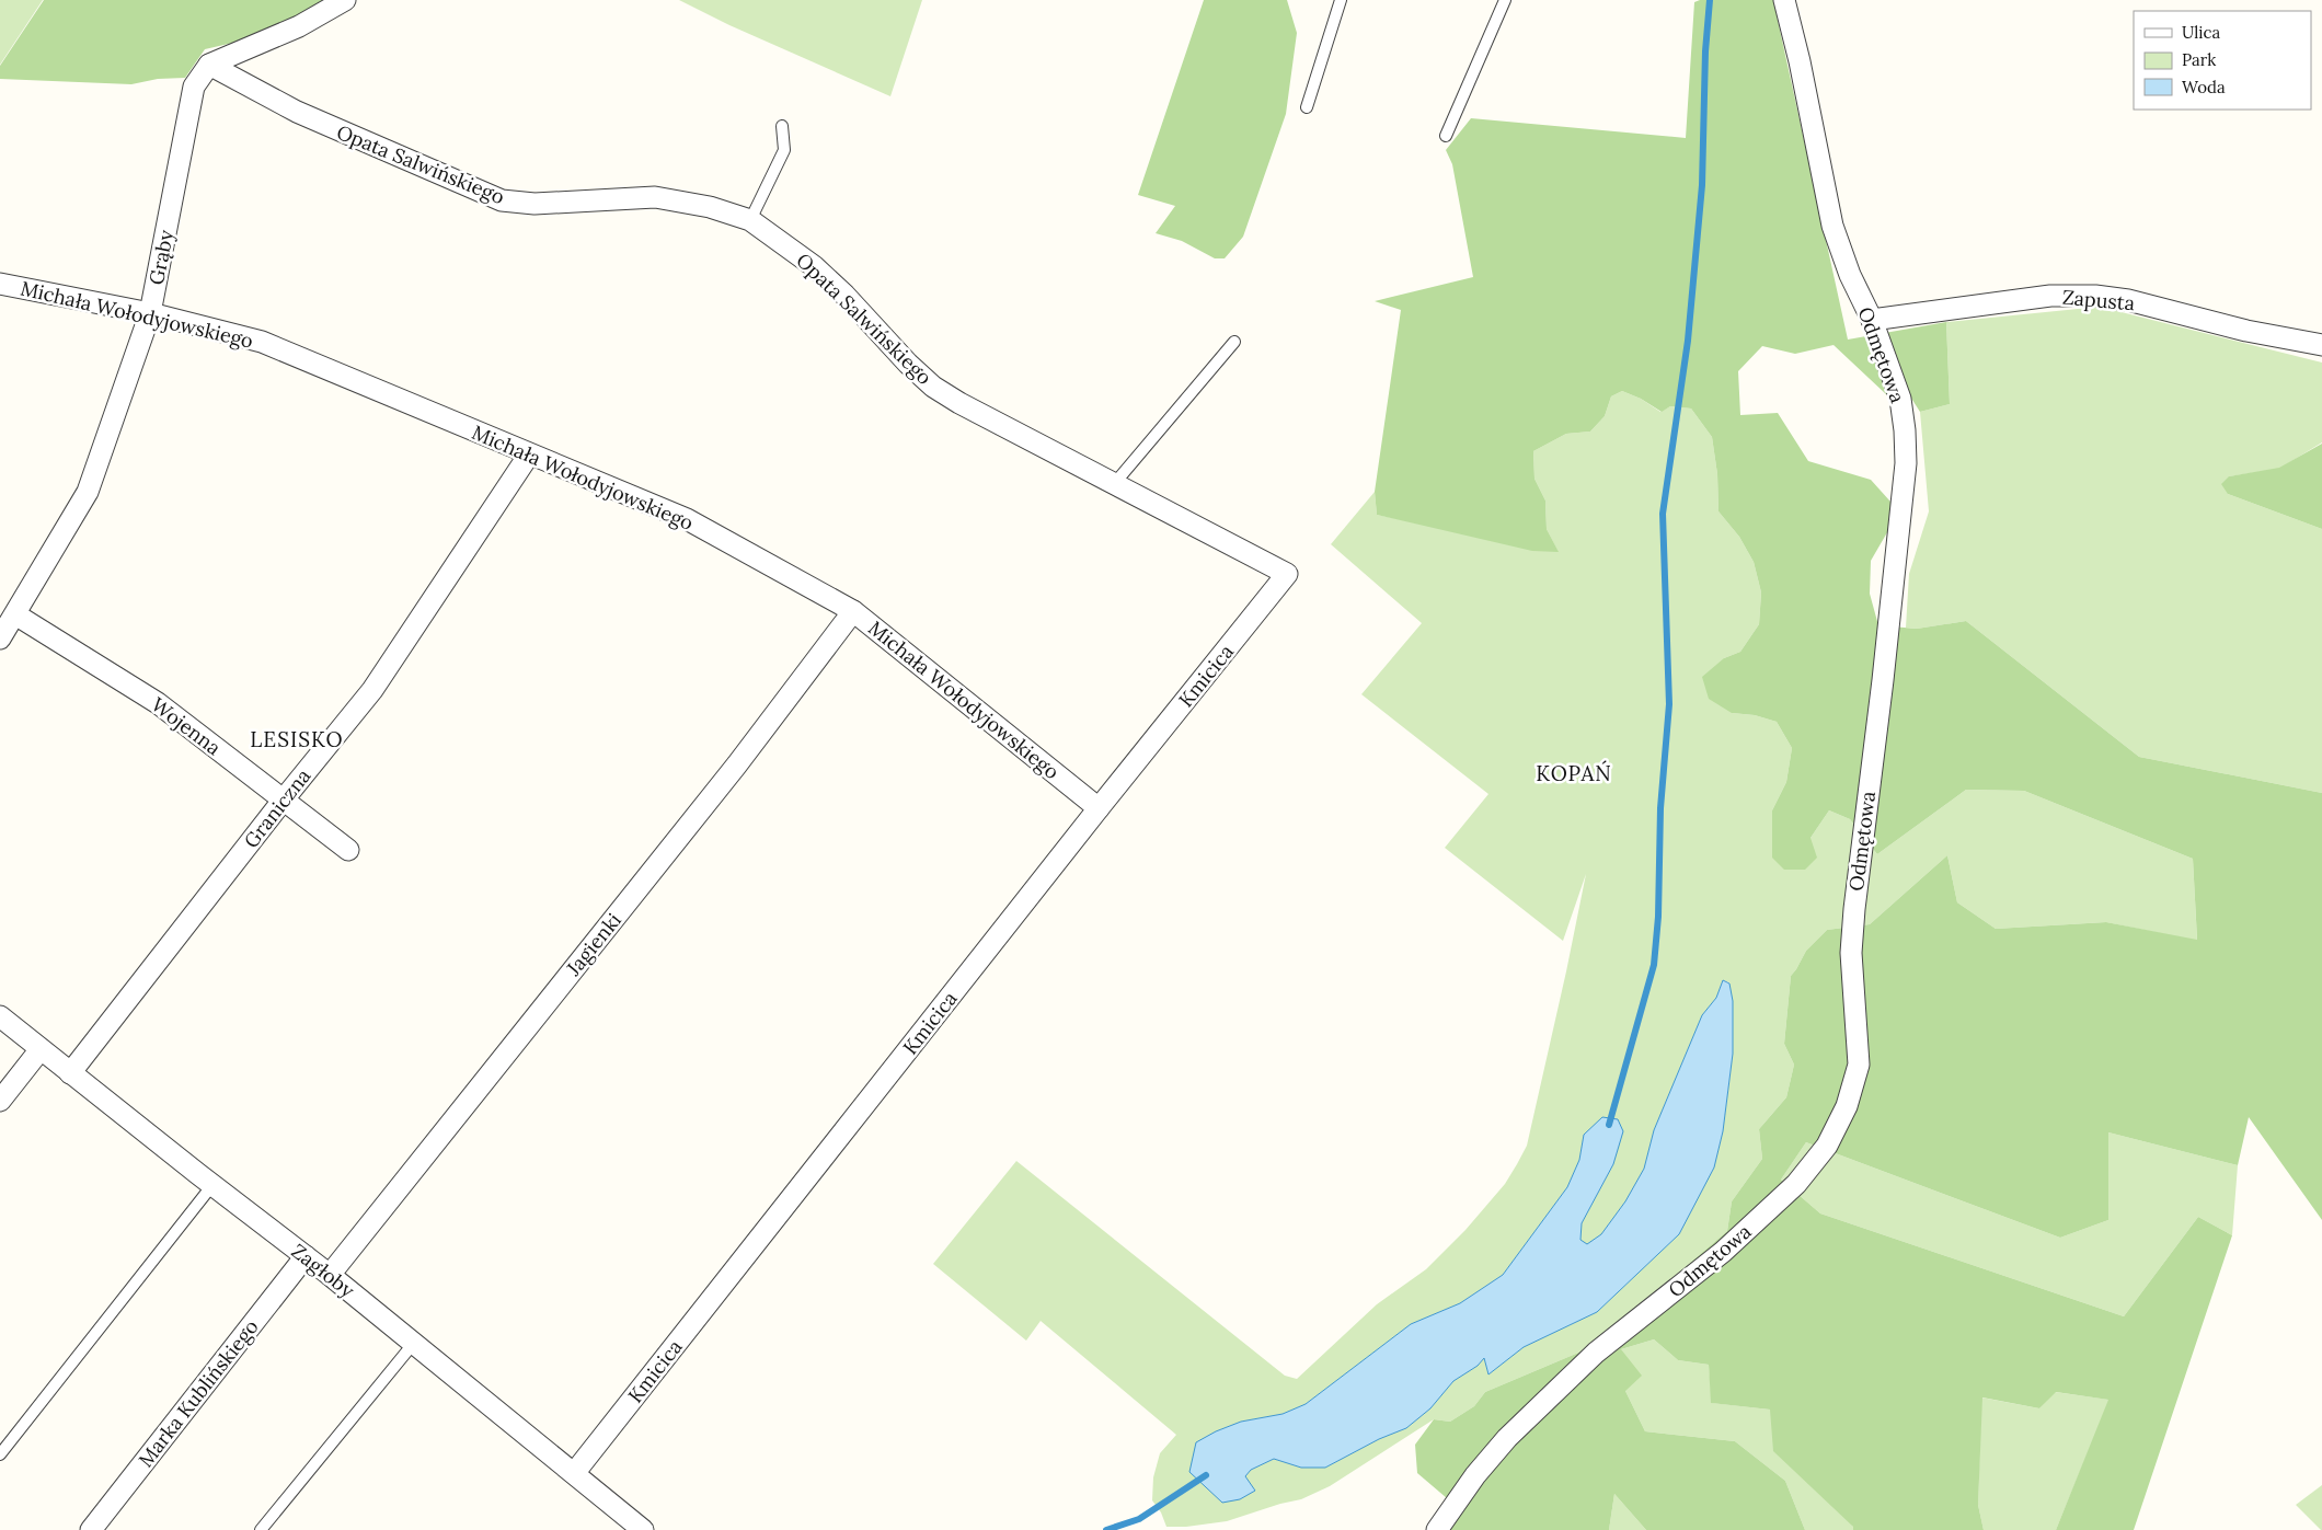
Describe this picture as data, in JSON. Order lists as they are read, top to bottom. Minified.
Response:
{"streets":{"street":["Opata Salwińskiego","Grąby","Zapusta","Michała Wołodyjowskiego","Odmętowa","Kmicica","Wojenna","Graniczna","Jagienki","Zagłoby","Marka Kublińskiego"]},"crossings":[["Opata Salwińskiego","Grąby"],["Opata Salwińskiego","Kmicica"],["Grąby","Michała Wołodyjowskiego"],["Grąby","Wojenna"],["Zapusta","Odmętowa"],["Michała Wołodyjowskiego","Kmicica"],["Michała Wołodyjowskiego","Graniczna"],["Michała Wołodyjowskiego","Jagienki"],["Kmicica","Zagłoby"],["Wojenna","Graniczna"],["Graniczna","Zagłoby"],["Jagienki","Zagłoby"],["Zagłoby","Marka Kublińskiego"]],"districts":["LESISKO","KOPAŃ"],"legend":["Ulica","Park","Woda"]}
